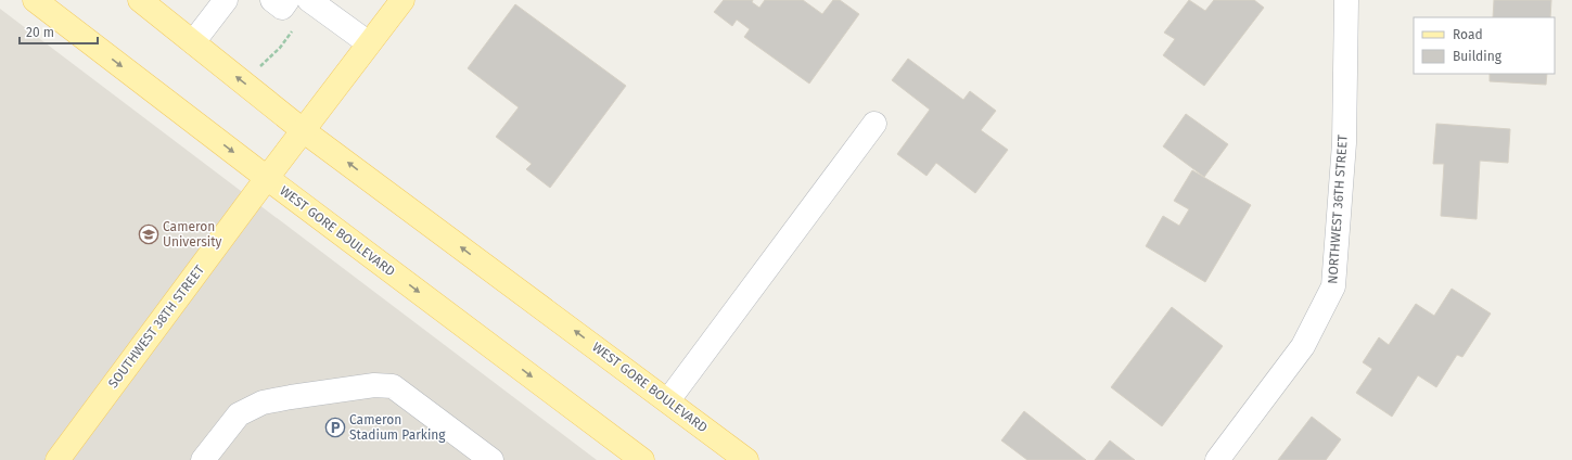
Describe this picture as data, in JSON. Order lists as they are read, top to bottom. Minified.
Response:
{"streets":{"main road":["WEST GORE BOULEVARD","SOUTHWEST 38TH STREET"],"street":["NORTHWEST 36TH STREET"]},"crossings":[["WEST GORE BOULEVARD","SOUTHWEST 38TH STREET"]],"places":{"school or university":["Cameron University"],"parking":["Cameron Stadium Parking"]},"legend":["Road","Building"],"scale_bar":"20 m"}
